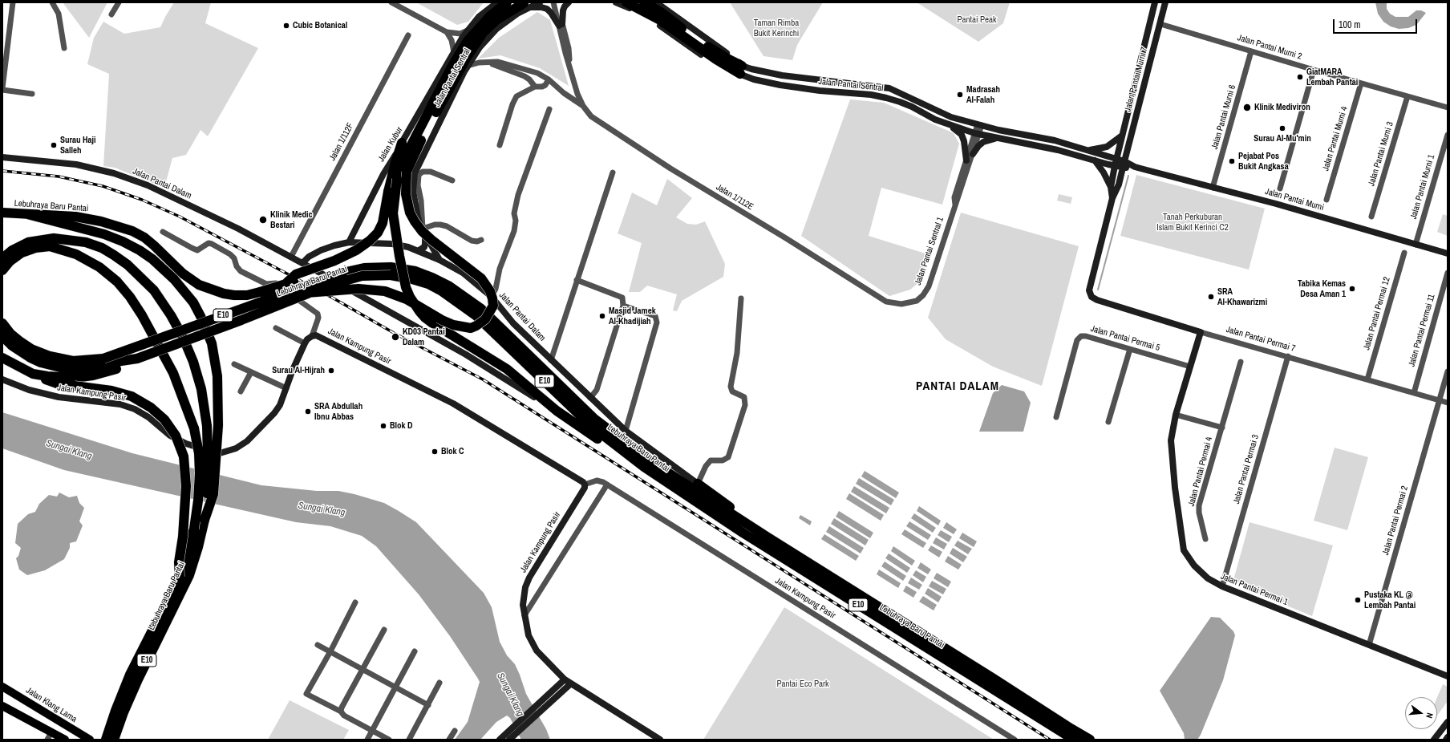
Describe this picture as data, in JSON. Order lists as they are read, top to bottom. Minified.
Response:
{"streets":{"highway":["Lebuhraya Baru Pantai","E10"],"main road":["Jalan Klang Lama"],"street":["Jalan Pantai Murni 2","Jalan Pantai Sentral","Jalan Pantai Murni 7","Jalan Pantai Murni 6","Jalan Pantai Murni 4","Jalan 1/112F","Jalan Kubur","Jalan Pantai Murni 3","Jalan Pantai Dalam","Jalan Pantai Murni 1","Jalan 1/112E","Jalan Pantai Murni","Jalan Pantai Sentral 1","Jalan Pantai Permai 12","Jalan Pantai Permai 11","Jalan Pantai Permai 5","Jalan Pantai Permai 7","Jalan Kampung Pasir","Jalan Pantai Permai 3","Jalan Pantai Permai 4","Jalan Pantai Permai 2","Jalan Pantai Permai 1"]},"crossings":[["Jalan Pantai Murni 2","Jalan Pantai Murni 7"],["Jalan Pantai Murni 2","Jalan Pantai Murni 6"],["Jalan Pantai Murni 2","Jalan Pantai Murni 4"],["Jalan Pantai Murni 2","Jalan Pantai Murni 3"],["Jalan Pantai Sentral","Jalan Pantai Murni 7"],["Jalan Pantai Sentral","Jalan Kubur"],["Jalan Pantai Sentral","Jalan Pantai Dalam"],["Jalan Pantai Sentral","Jalan Pantai Murni"],["Jalan Pantai Sentral","Jalan Pantai Sentral 1"],["Jalan Pantai Murni 7","Jalan Pantai Murni"],["Jalan Pantai Murni 7","Jalan Pantai Permai 7"],["Jalan Pantai Murni 6","Jalan Pantai Murni"],["Jalan 1/112F","Jalan Pantai Dalam"],["Jalan Kubur","Jalan Pantai Dalam"],["Jalan Pantai Murni 1","Jalan Pantai Murni"],["Jalan 1/112E","Jalan Pantai Sentral 1"],["Jalan Pantai Permai 12","Jalan Pantai Permai 7"],["Jalan Pantai Permai 11","Jalan Pantai Permai 7"],["Jalan Pantai Permai 5","Jalan Pantai Permai 1"],["Jalan Pantai Permai 7","Jalan Pantai Permai 3"],["Jalan Pantai Permai 7","Jalan Pantai Permai 2"],["Jalan Pantai Permai 7","Jalan Pantai Permai 1"],["Jalan Pantai Permai 3","Jalan Pantai Permai 1"],["Jalan Pantai Permai 4","Jalan Pantai Permai 1"],["Jalan Pantai Permai 2","Jalan Pantai Permai 1"]],"districts":["PANTAI DALAM"],"water":["Sungai Klang"],"parks":["Pantai Peak","Taman Rimba Bukit Kerinchi","Tanah Perkuburan Islam Bukit Kerinci C2","Pantai Eco Park"],"places":["Cubic Botanical","GiatMARA Lembah Pantai","Madrasah Al-Falah","Klinik Mediviron","Surau Al-Mu'min","Surau Haji Salleh","Pejabat Pos Bukit Angkasa","Klinik Medic Bestari","Tabika Kemas Desa Aman 1","SRA Al-Khawarizmi","Masjid Jamek Al-Khadijiah","KD03 Pantai Dalam","Surau Al-Hijrah","SRA Abdullah Ibnu Abbas","Blok D","Blok C","Pustaka KL @ Lembah Pantai"],"scale_bar":"100 m","north":"right"}
